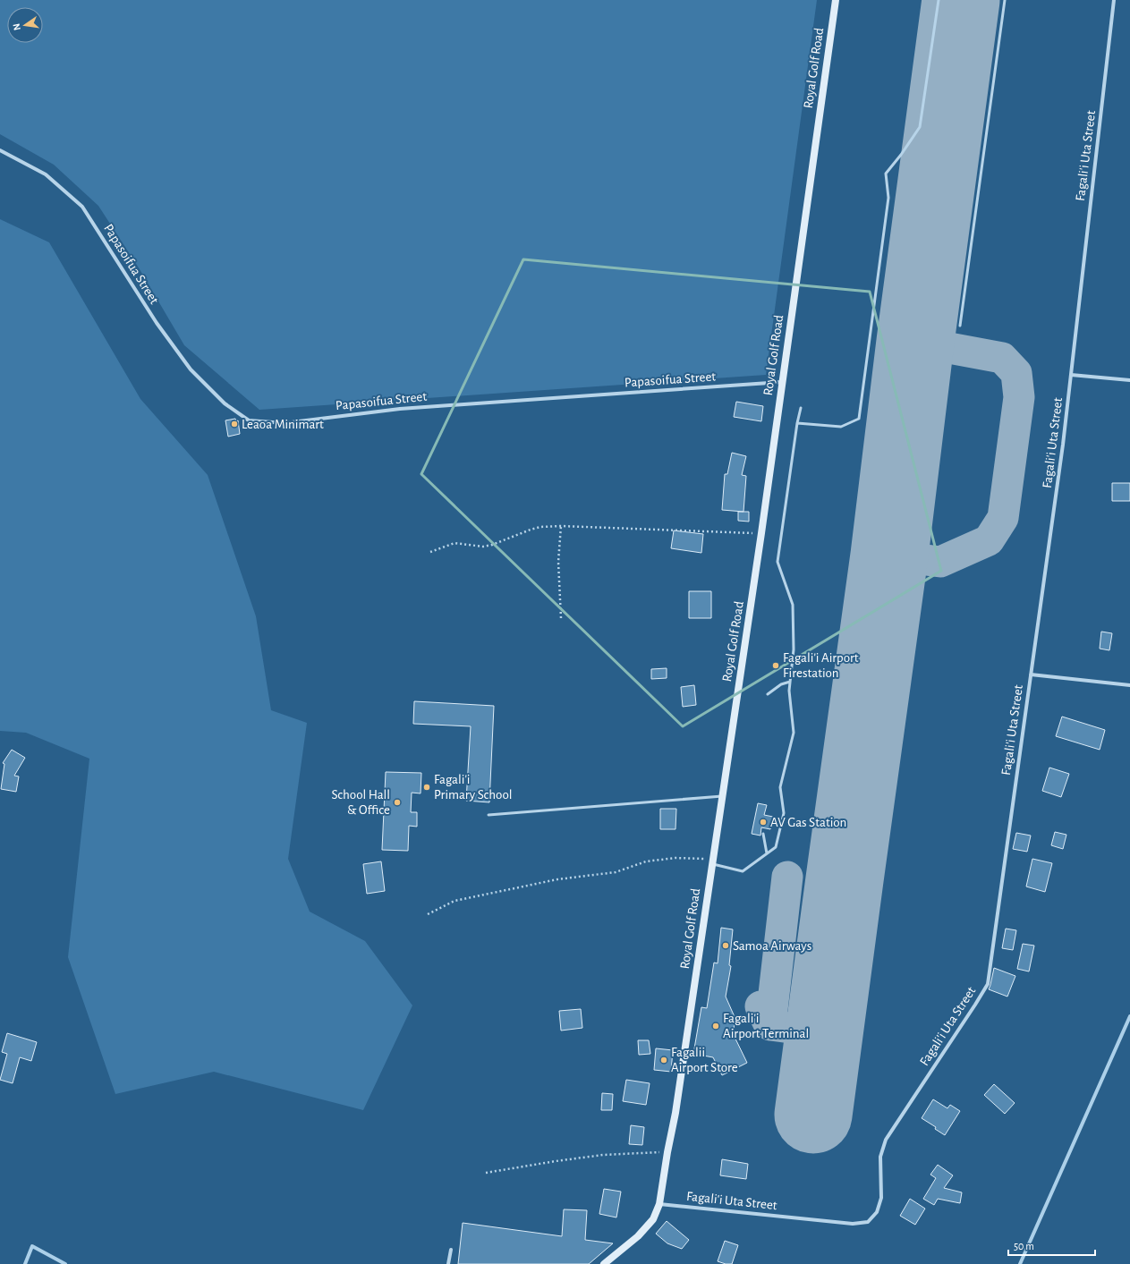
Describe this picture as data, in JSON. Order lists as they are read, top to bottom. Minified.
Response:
{"streets":{"main road":["Royal Golf Road"],"street":["Fagali'i Uta Street","Papasoifua Street"]},"crossings":[["Royal Golf Road","Fagali'i Uta Street"],["Royal Golf Road","Papasoifua Street"]],"places":["Leaoa Minimart","Fagali'i Airport Firestation","Fagali'i Primary School","School Hall & Office","AV Gas Station","Samoa Airways","Fagali'i Airport Terminal","Fagalii Airport Store"],"scale_bar":"50 m","north":"left"}
